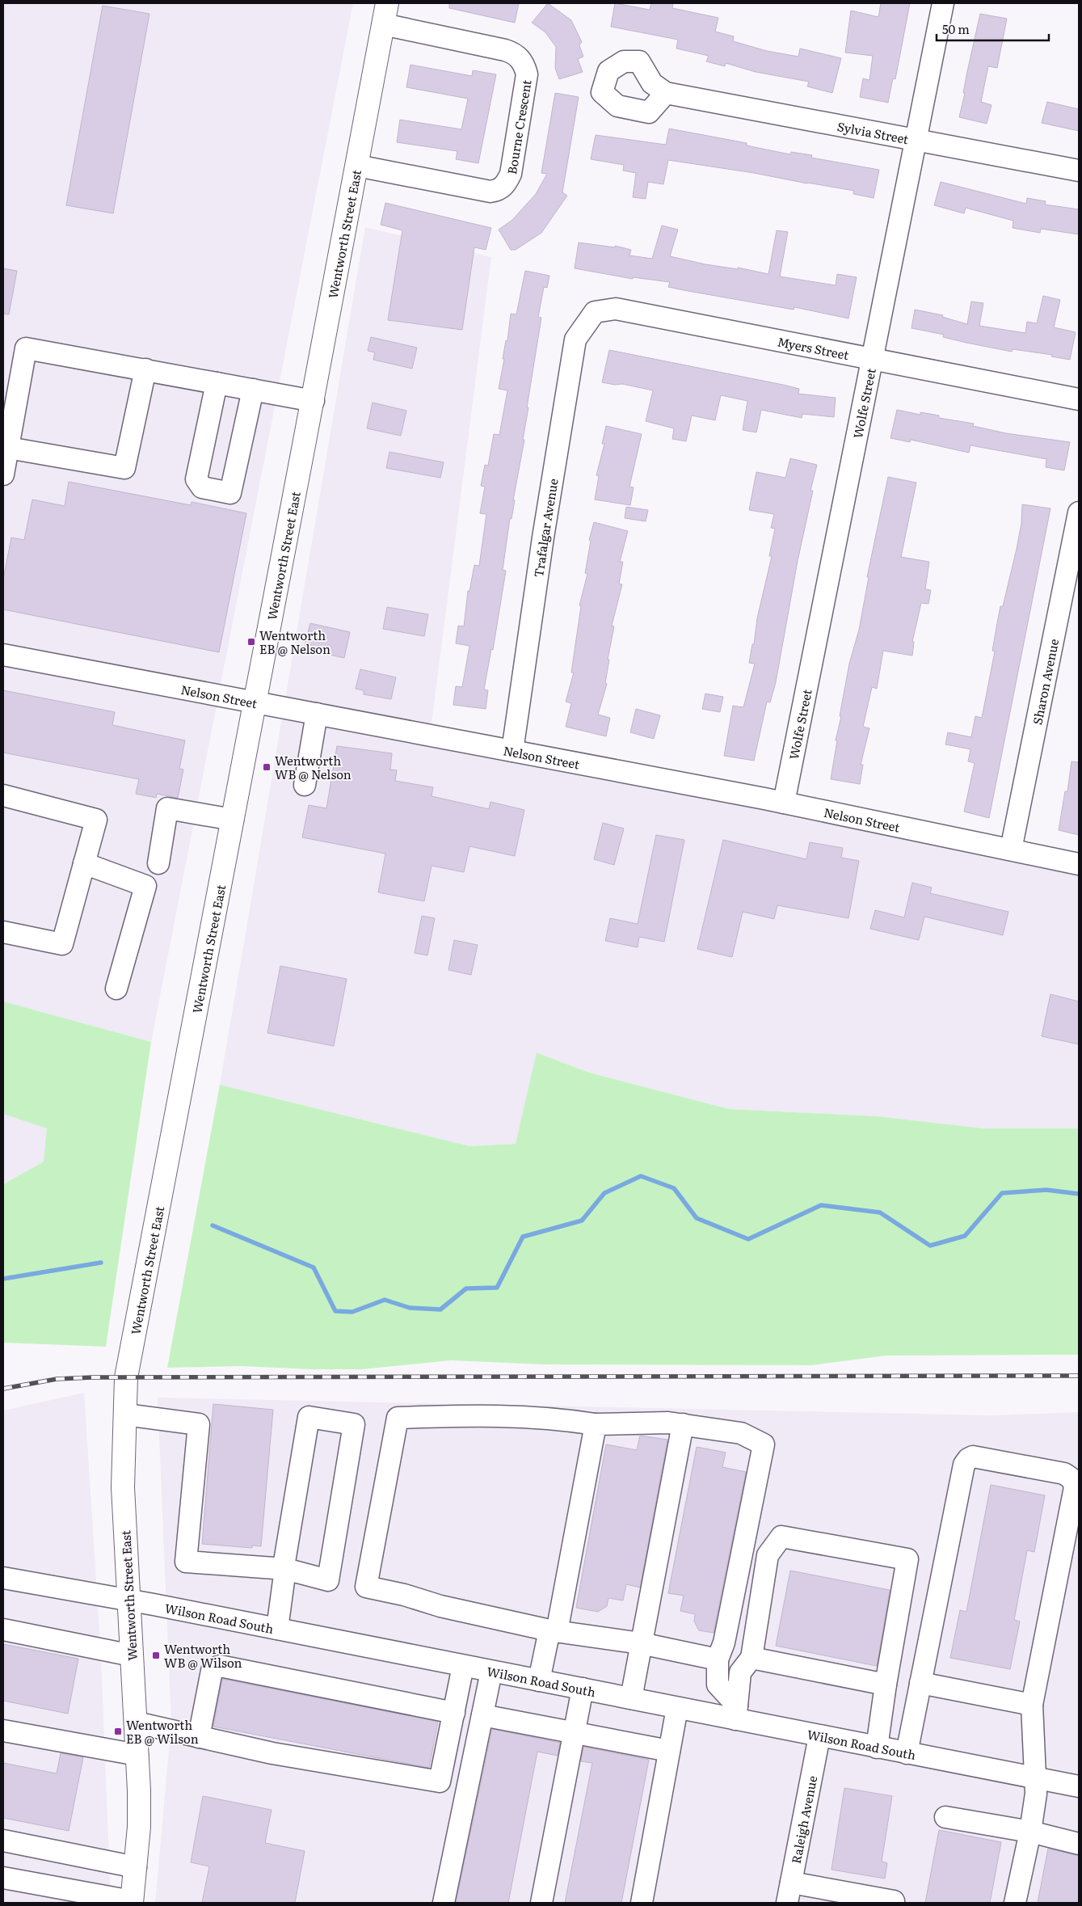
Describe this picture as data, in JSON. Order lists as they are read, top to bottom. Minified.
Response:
{"streets":{"main road":["Wentworth Street East"],"street":["Bourne Crescent","Sylvia Street","Myers Street","Wolfe Street","Trafalgar Avenue","Sharon Avenue","Nelson Street","Wilson Road South","Raleigh Avenue"]},"crossings":[["Bourne Crescent","Wentworth Street East"],["Sylvia Street","Wolfe Street"],["Wentworth Street East","Nelson Street"],["Wentworth Street East","Wilson Road South"],["Myers Street","Wolfe Street"],["Myers Street","Trafalgar Avenue"],["Wolfe Street","Nelson Street"],["Trafalgar Avenue","Nelson Street"],["Sharon Avenue","Nelson Street"],["Wilson Road South","Raleigh Avenue"]],"places":{"transit":["Wentworth EB @ Nelson","Wentworth WB @ Nelson","Wentworth WB @ Wilson","Wentworth EB @ Wilson"]},"scale_bar":"50 m"}
